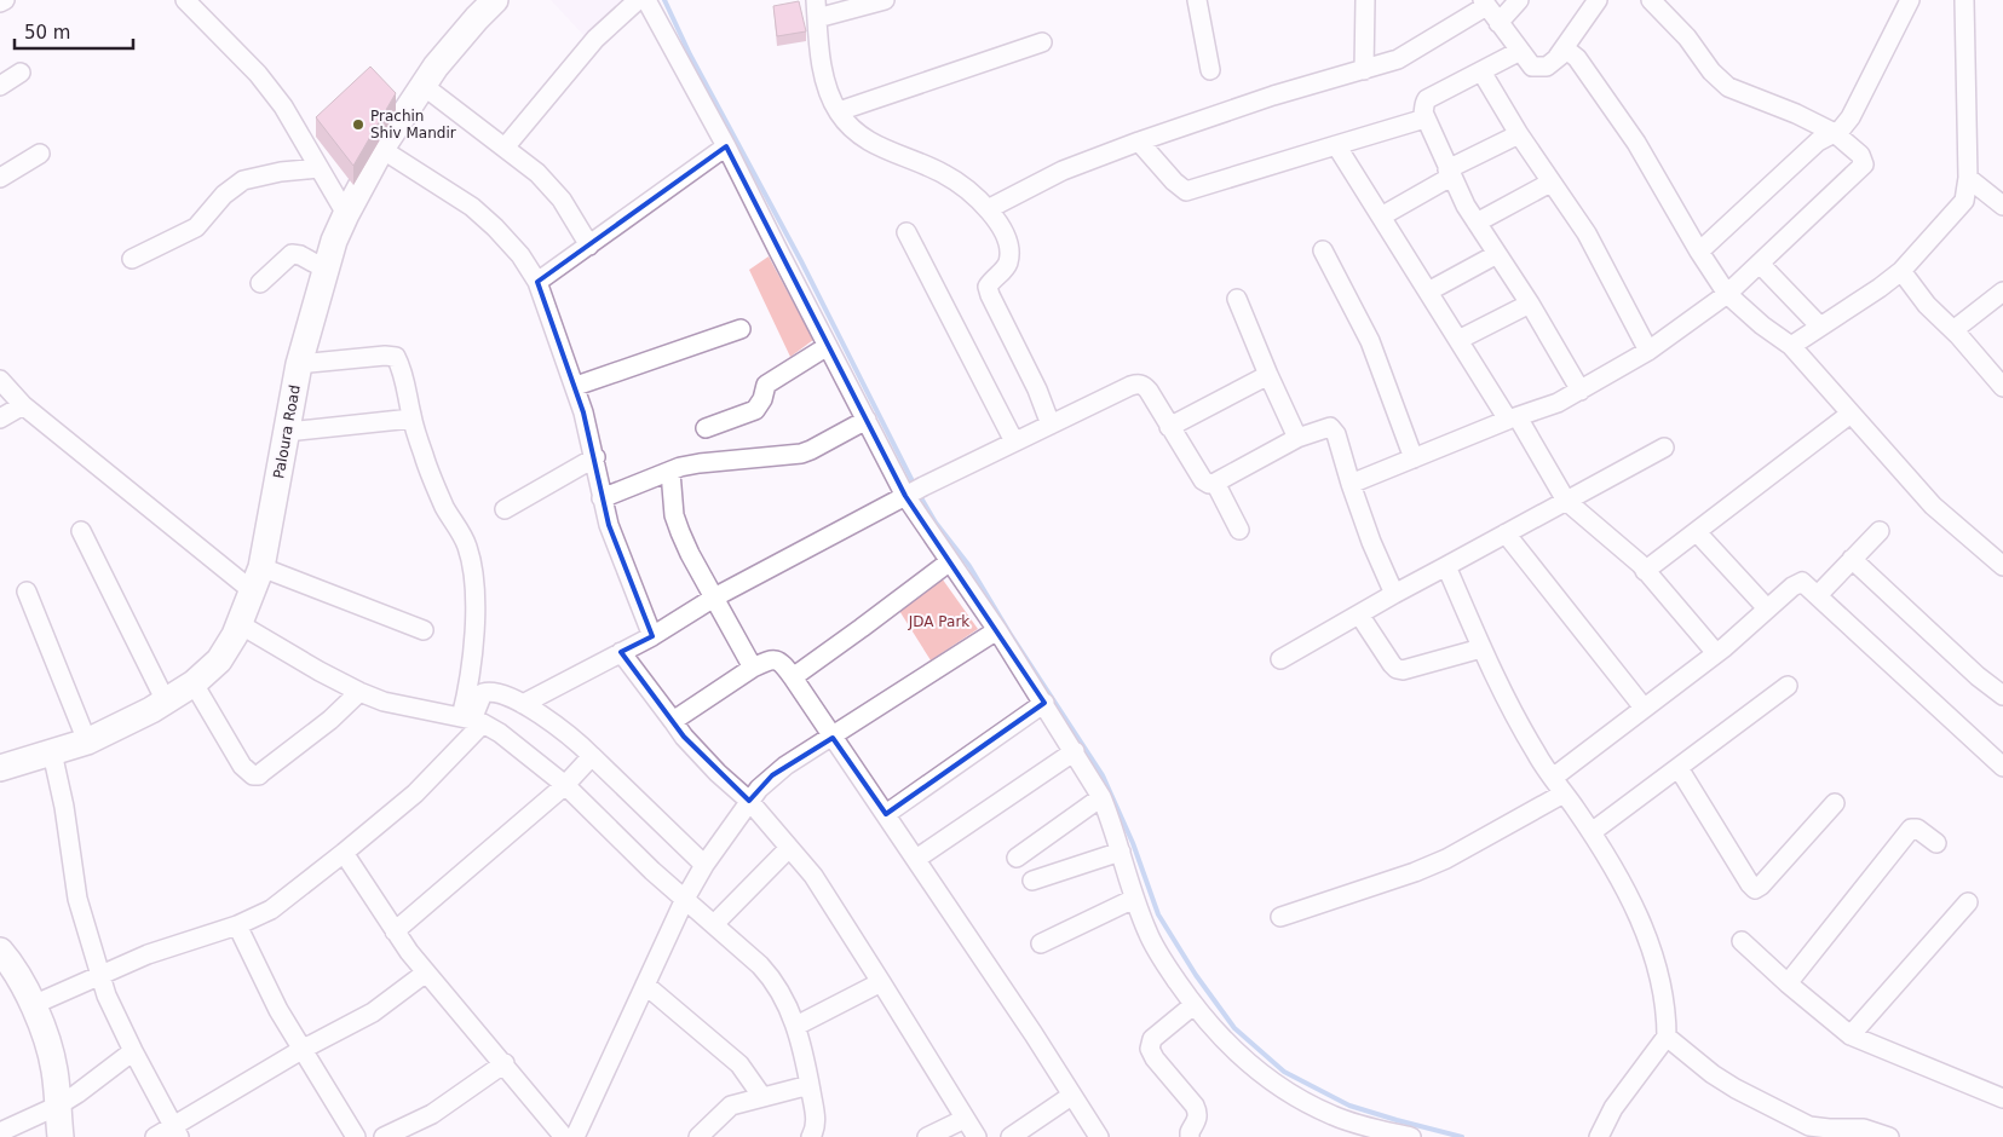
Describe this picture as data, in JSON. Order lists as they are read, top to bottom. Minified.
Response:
{"streets":{"main road":["Paloura Road"]},"parks":["JDA Park"],"places":["Prachin Shiv Mandir"],"scale_bar":"50 m"}
